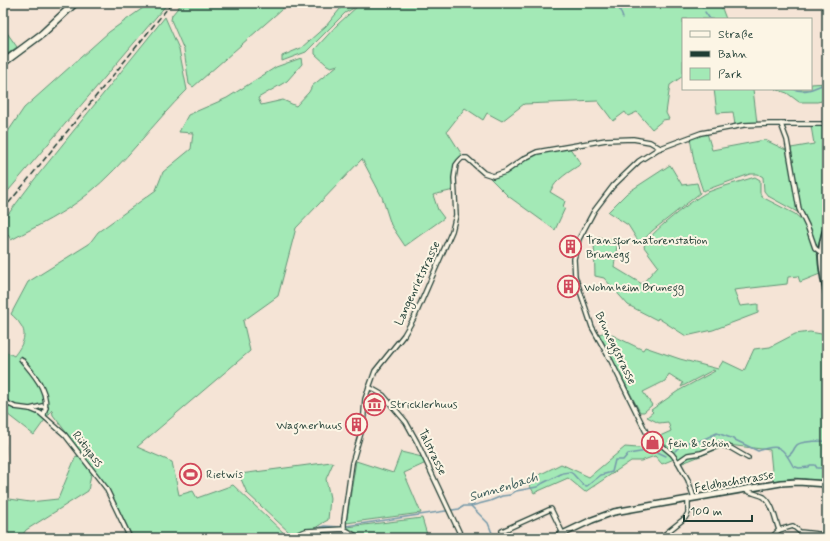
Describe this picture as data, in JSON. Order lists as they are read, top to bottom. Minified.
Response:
{"streets":{"main road":["Feldbachstrasse"],"street":["Langenrietstrasse","Bruneggstrasse","Rütigass","Talstrasse"]},"crossings":[["Langenrietstrasse","Bruneggstrasse"],["Langenrietstrasse","Talstrasse"],["Bruneggstrasse","Feldbachstrasse"]],"water":["Sunnenbach"],"places":{"building":["Transformatorenstation Brunegg","Wohnheim Brunegg","Wagnerhuus"],"museum":["Stricklerhuus"],"shop":["fein & schön"],"sports":["Rietwis"]},"legend":["Straße","Bahn","Park"],"scale_bar":"100 m"}
